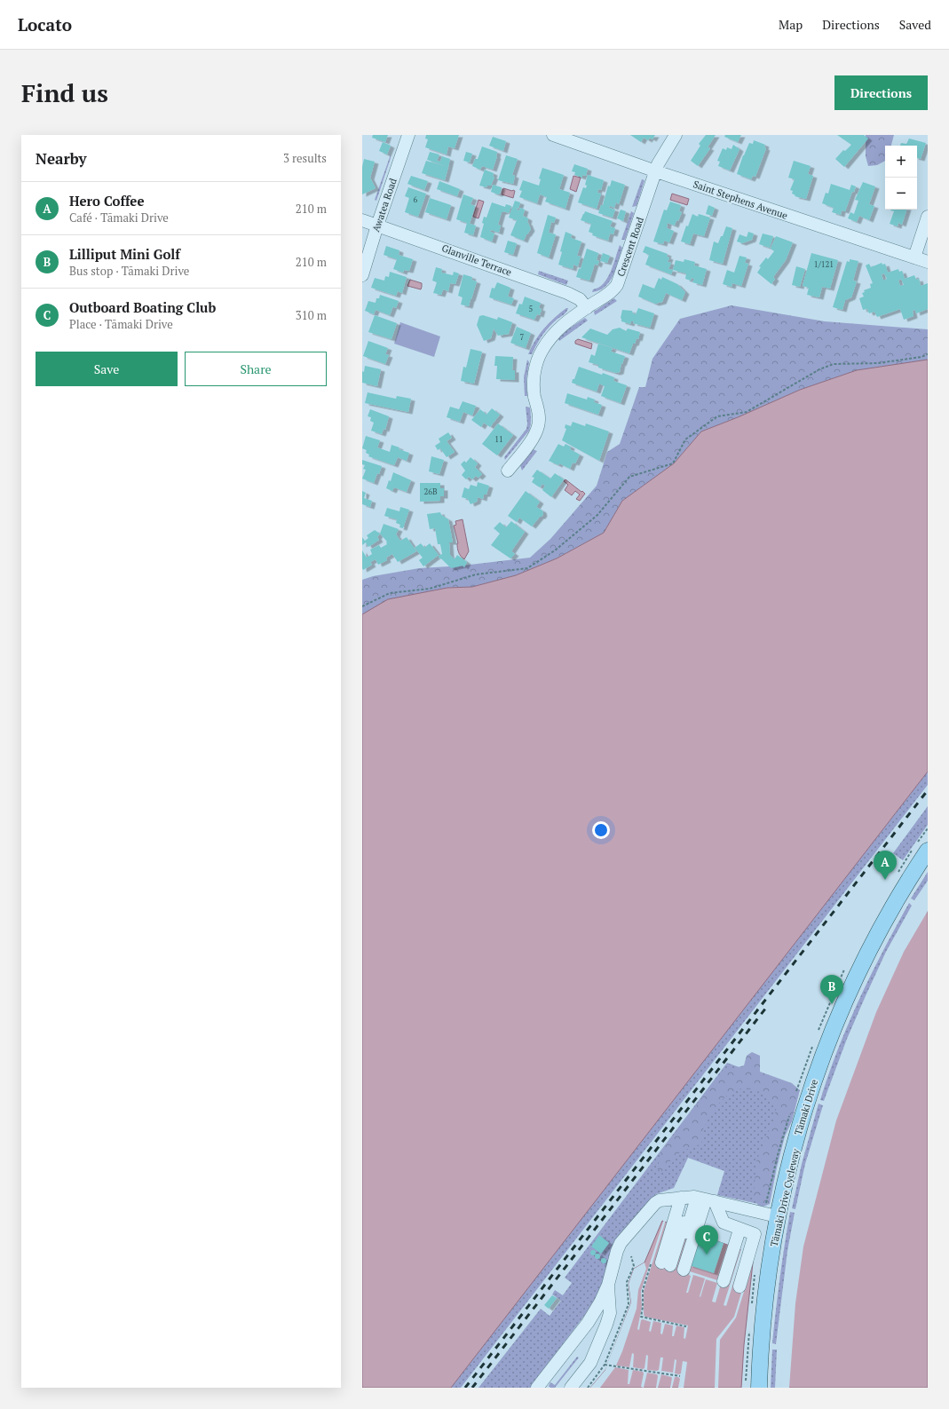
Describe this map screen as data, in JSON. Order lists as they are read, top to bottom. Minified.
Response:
{"streets":{"main road":["Tāmaki Drive"],"street":["Saint Stephens Avenue","Awatea Road","Crescent Road","Glanville Terrace"]},"crossings":[["Saint Stephens Avenue","Crescent Road"],["Awatea Road","Glanville Terrace"],["Crescent Road","Glanville Terrace"]],"house_numbers":["6","1/121","5","7","11","26B"],"page":{"header":"Locato","nav":["Map","Directions","Saved"],"buttons":["Directions",["Save","Share"]],"title":"Find us","heading":["Nearby","3 results"],"map_buttons":["+","−"],"list":[{"mark":"A","name":"Hero Coffee","note":"Café · Tāmaki Drive","value":"210 m"},{"mark":"B","name":"Lilliput Mini Golf","note":"Bus stop · Tāmaki Drive","value":"210 m"},{"mark":"C","name":"Outboard Boating Club","note":"Place · Tāmaki Drive","value":"310 m"}],"pins":["A","B","C"]}}
